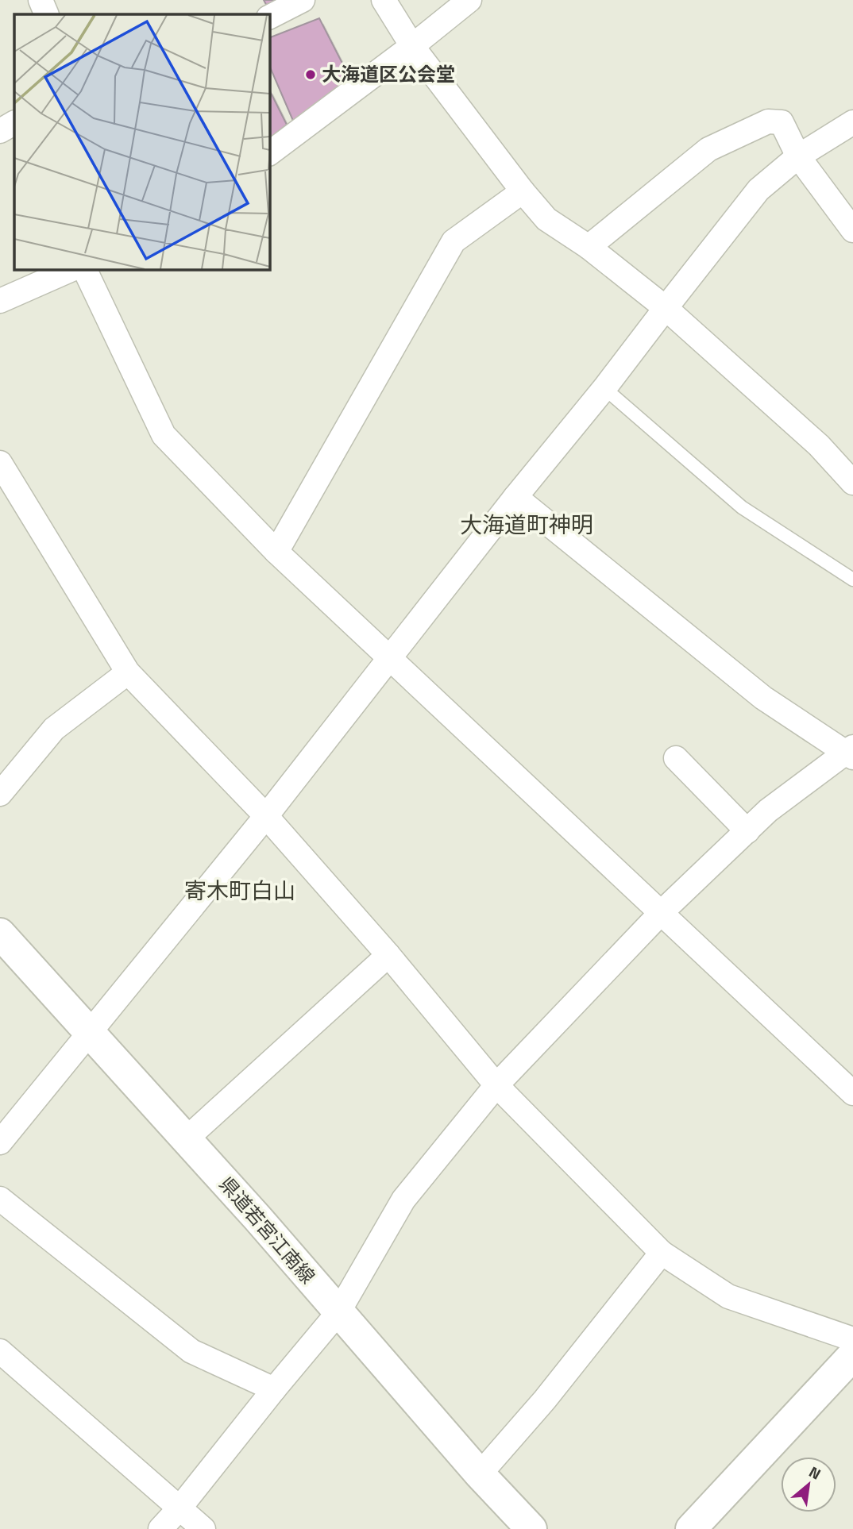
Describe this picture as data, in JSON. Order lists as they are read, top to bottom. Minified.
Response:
{"streets":{"main road":["県道若宮江南線"]},"districts":["大海道町神明","寄木町白山"],"places":["大海道区公会堂"],"north":"top right"}
